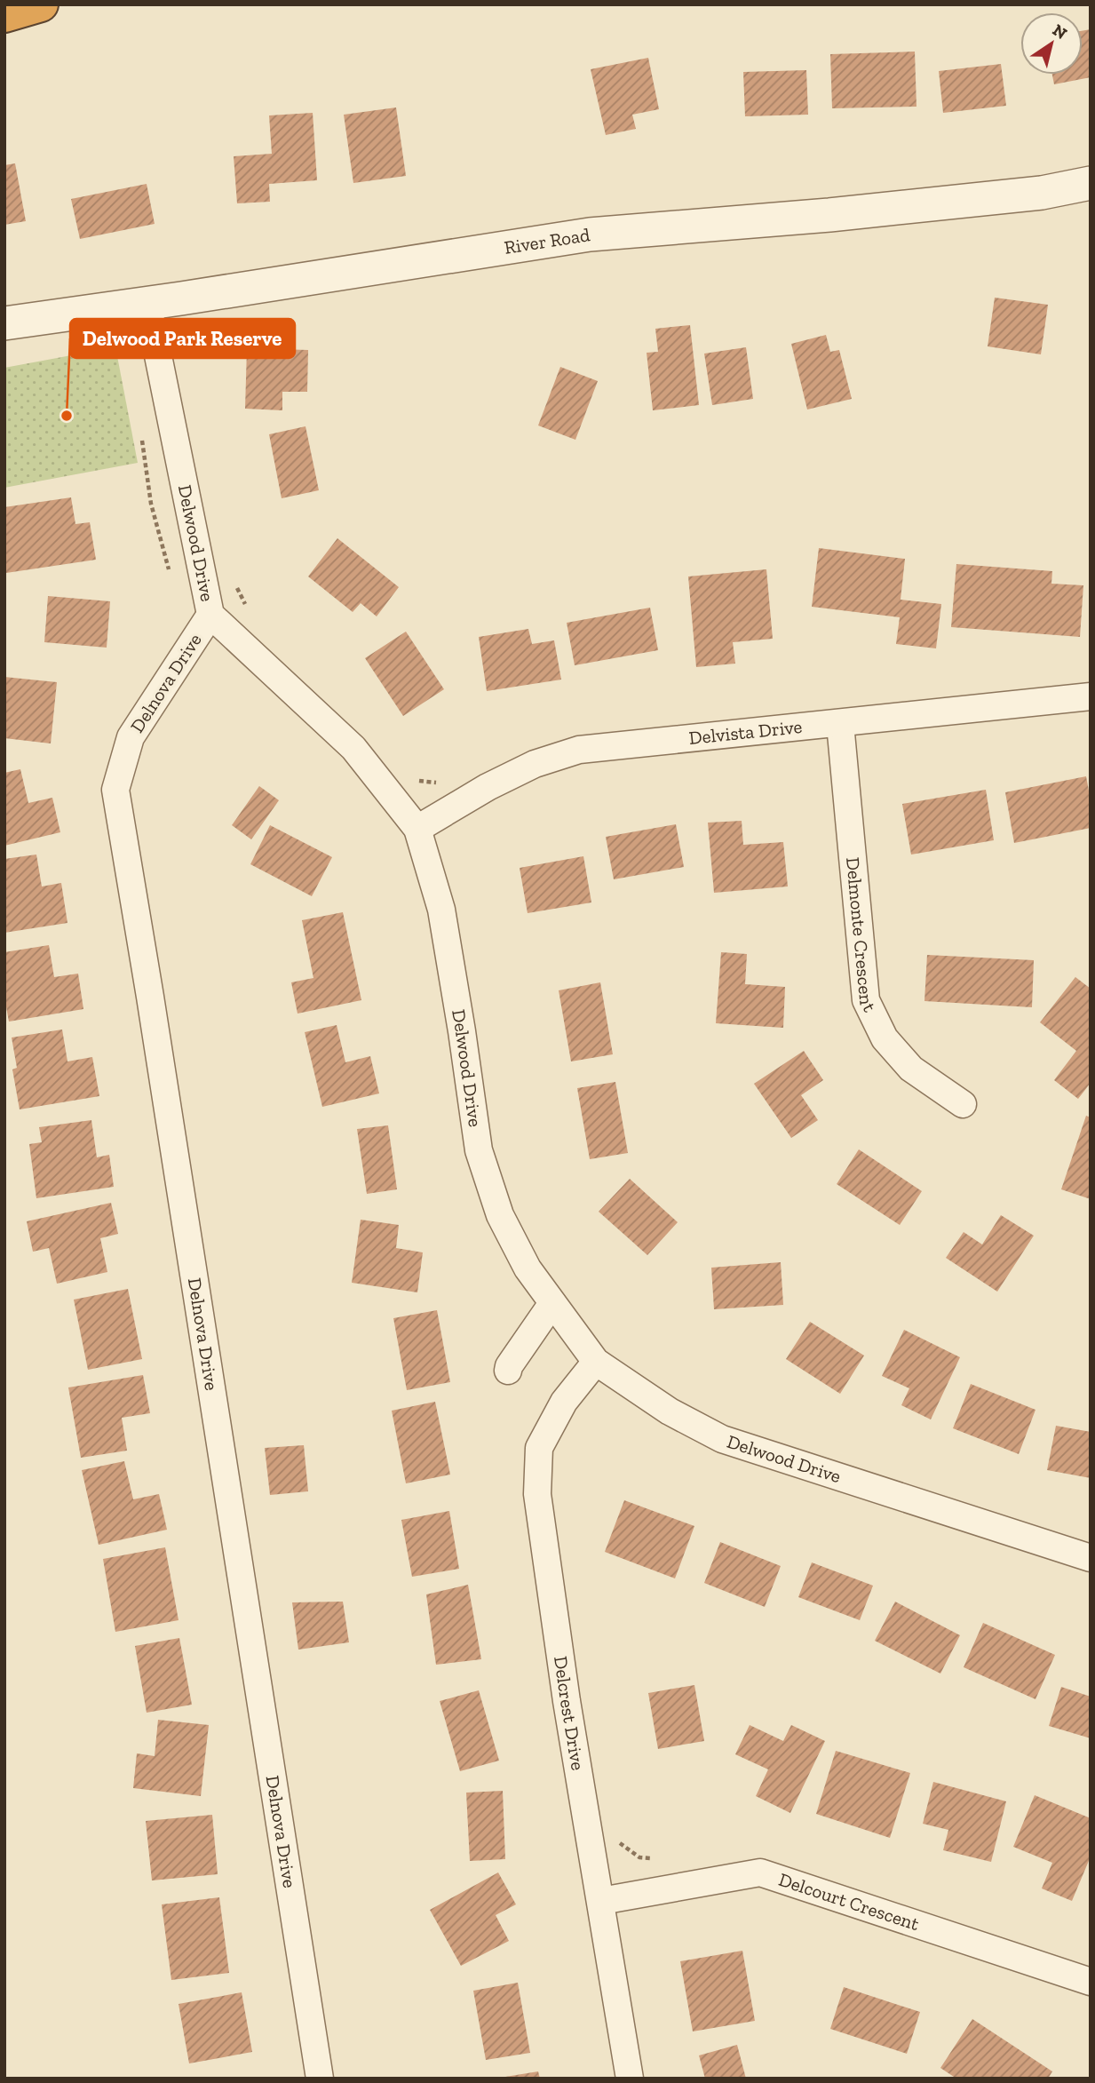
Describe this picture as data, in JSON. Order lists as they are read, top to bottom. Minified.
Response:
{"streets":{"street":["River Road","Delwood Drive","Delnova Drive","Delvista Drive","Delmonte Crescent","Delcrest Drive","Delcourt Crescent"]},"crossings":[["River Road","Delwood Drive"],["Delwood Drive","Delnova Drive"],["Delwood Drive","Delvista Drive"],["Delwood Drive","Delcrest Drive"],["Delvista Drive","Delmonte Crescent"],["Delcrest Drive","Delcourt Crescent"]],"places":["Delwood Park Reserve"],"north":"top right"}
